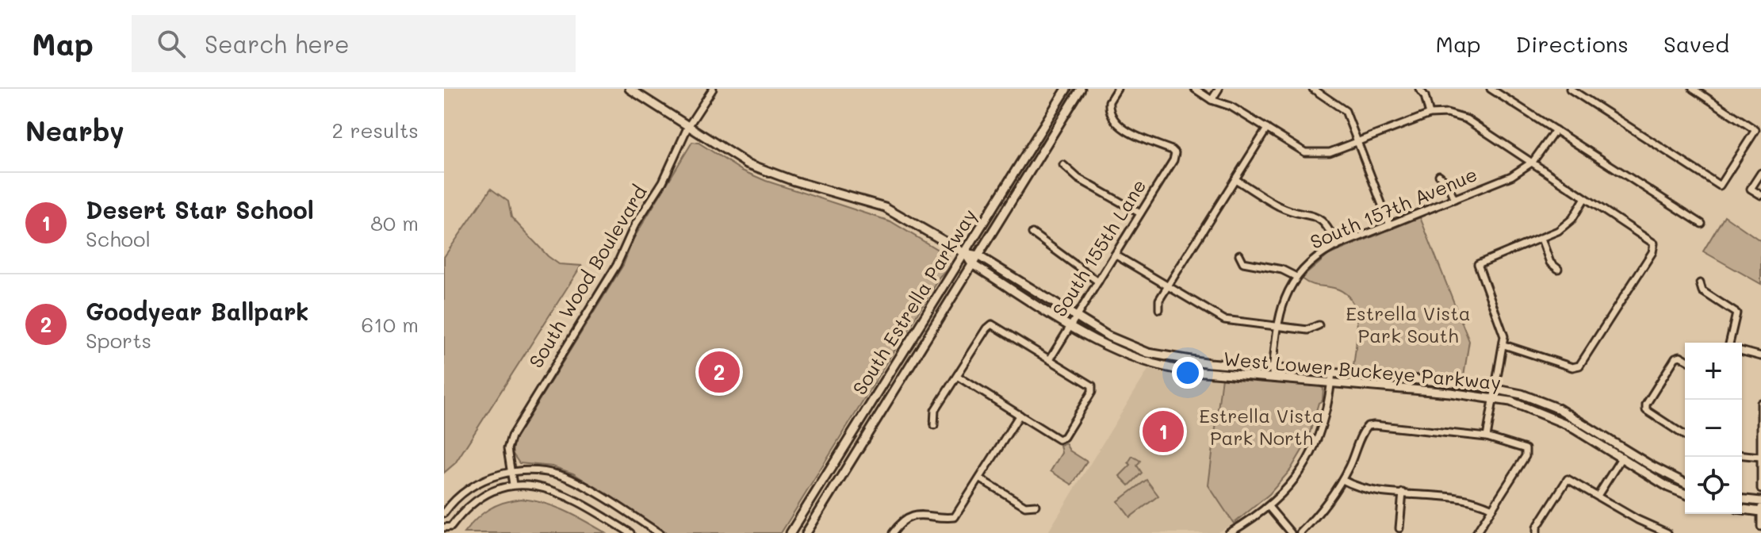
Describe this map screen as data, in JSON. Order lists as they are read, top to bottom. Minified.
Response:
{"streets":{"main road":["South Estrella Parkway","West Lower Buckeye Parkway"],"street":["South 157th Avenue","South 155th Lane","South Wood Boulevard"]},"crossings":[["South 157th Avenue","West Lower Buckeye Parkway"],["South 155th Lane","West Lower Buckeye Parkway"],["South Wood Boulevard","West Lower Buckeye Parkway"],["South Estrella Parkway","West Lower Buckeye Parkway"]],"parks":["Estrella Vista Park South","Estrella Vista Park North"],"page":{"header":"Map","search":"Search here","nav":["Map","Directions","Saved"],"heading":["Nearby","2 results"],"list":[{"mark":"1","name":"Desert Star School","note":"School","value":"80 m"},{"mark":"2","name":"Goodyear Ballpark","note":"Sports","value":"610 m"}],"map_buttons":["+","−"],"pins":["2","1"]}}
